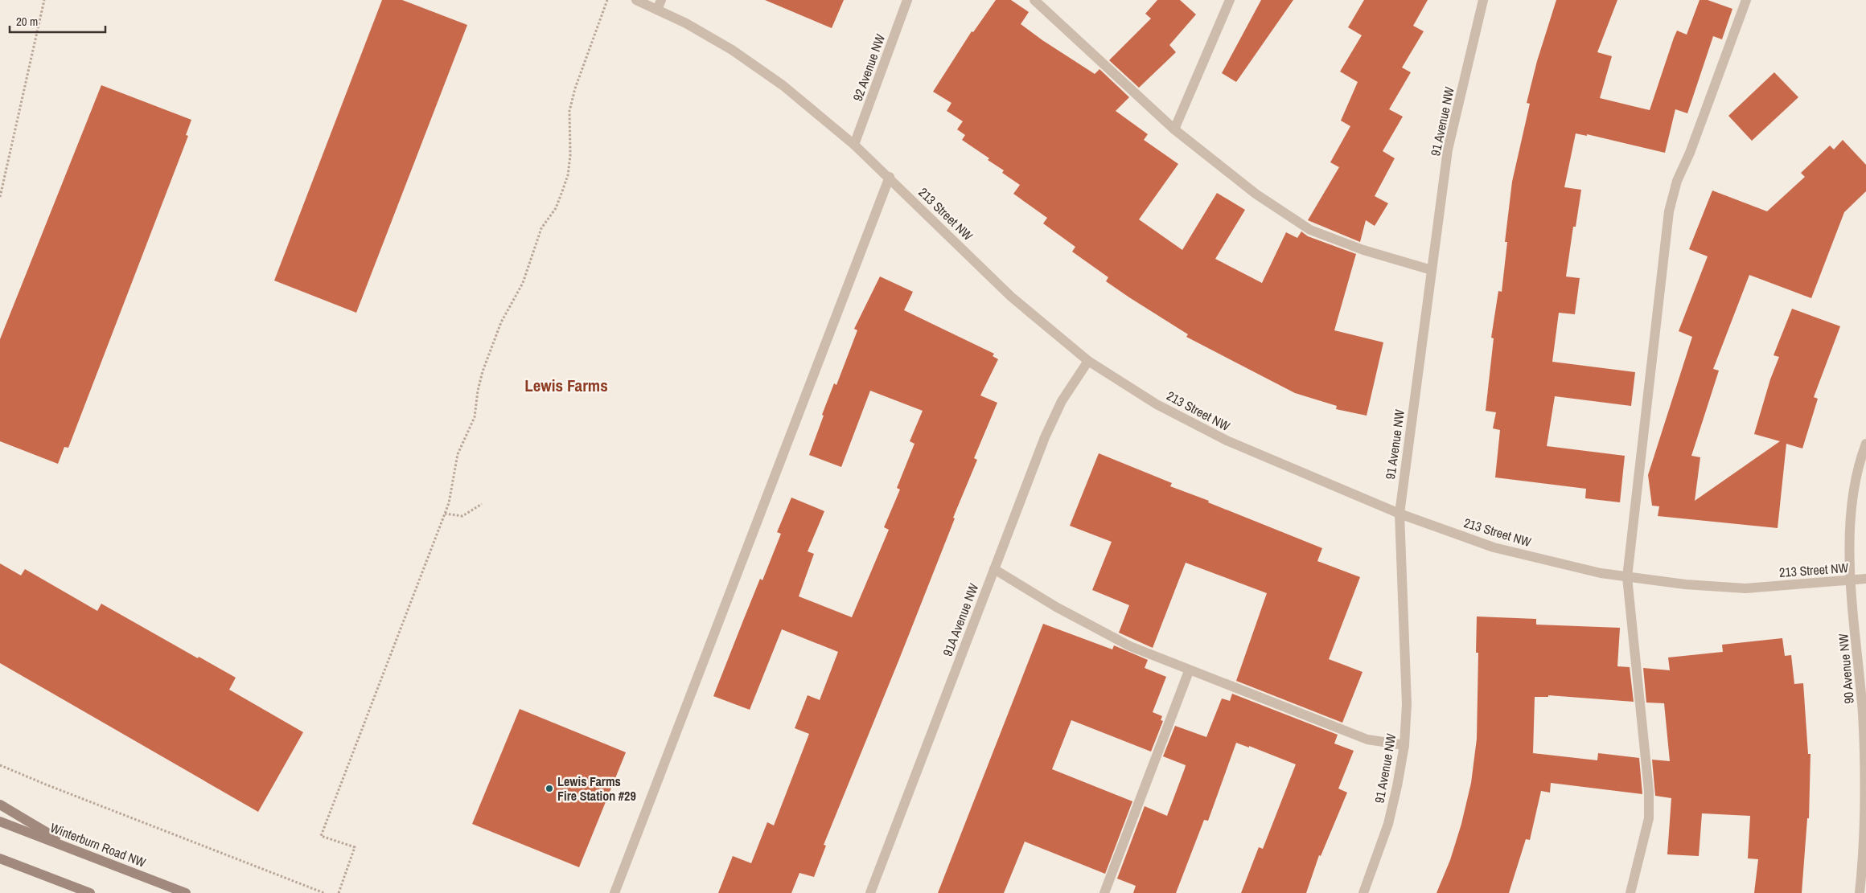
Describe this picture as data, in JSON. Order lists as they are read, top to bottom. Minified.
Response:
{"streets":{"main road":["Winterburn Road NW"],"street":["92 Avenue NW","91 Avenue NW","213 Street NW","91A Avenue NW","90 Avenue NW"]},"crossings":[["92 Avenue NW","213 Street NW"],["91 Avenue NW","213 Street NW"],["213 Street NW","91A Avenue NW"],["213 Street NW","90 Avenue NW"]],"districts":["Lewis Farms"],"places":["Lewis Farms Fire Station #29"],"scale_bar":"20 m"}
